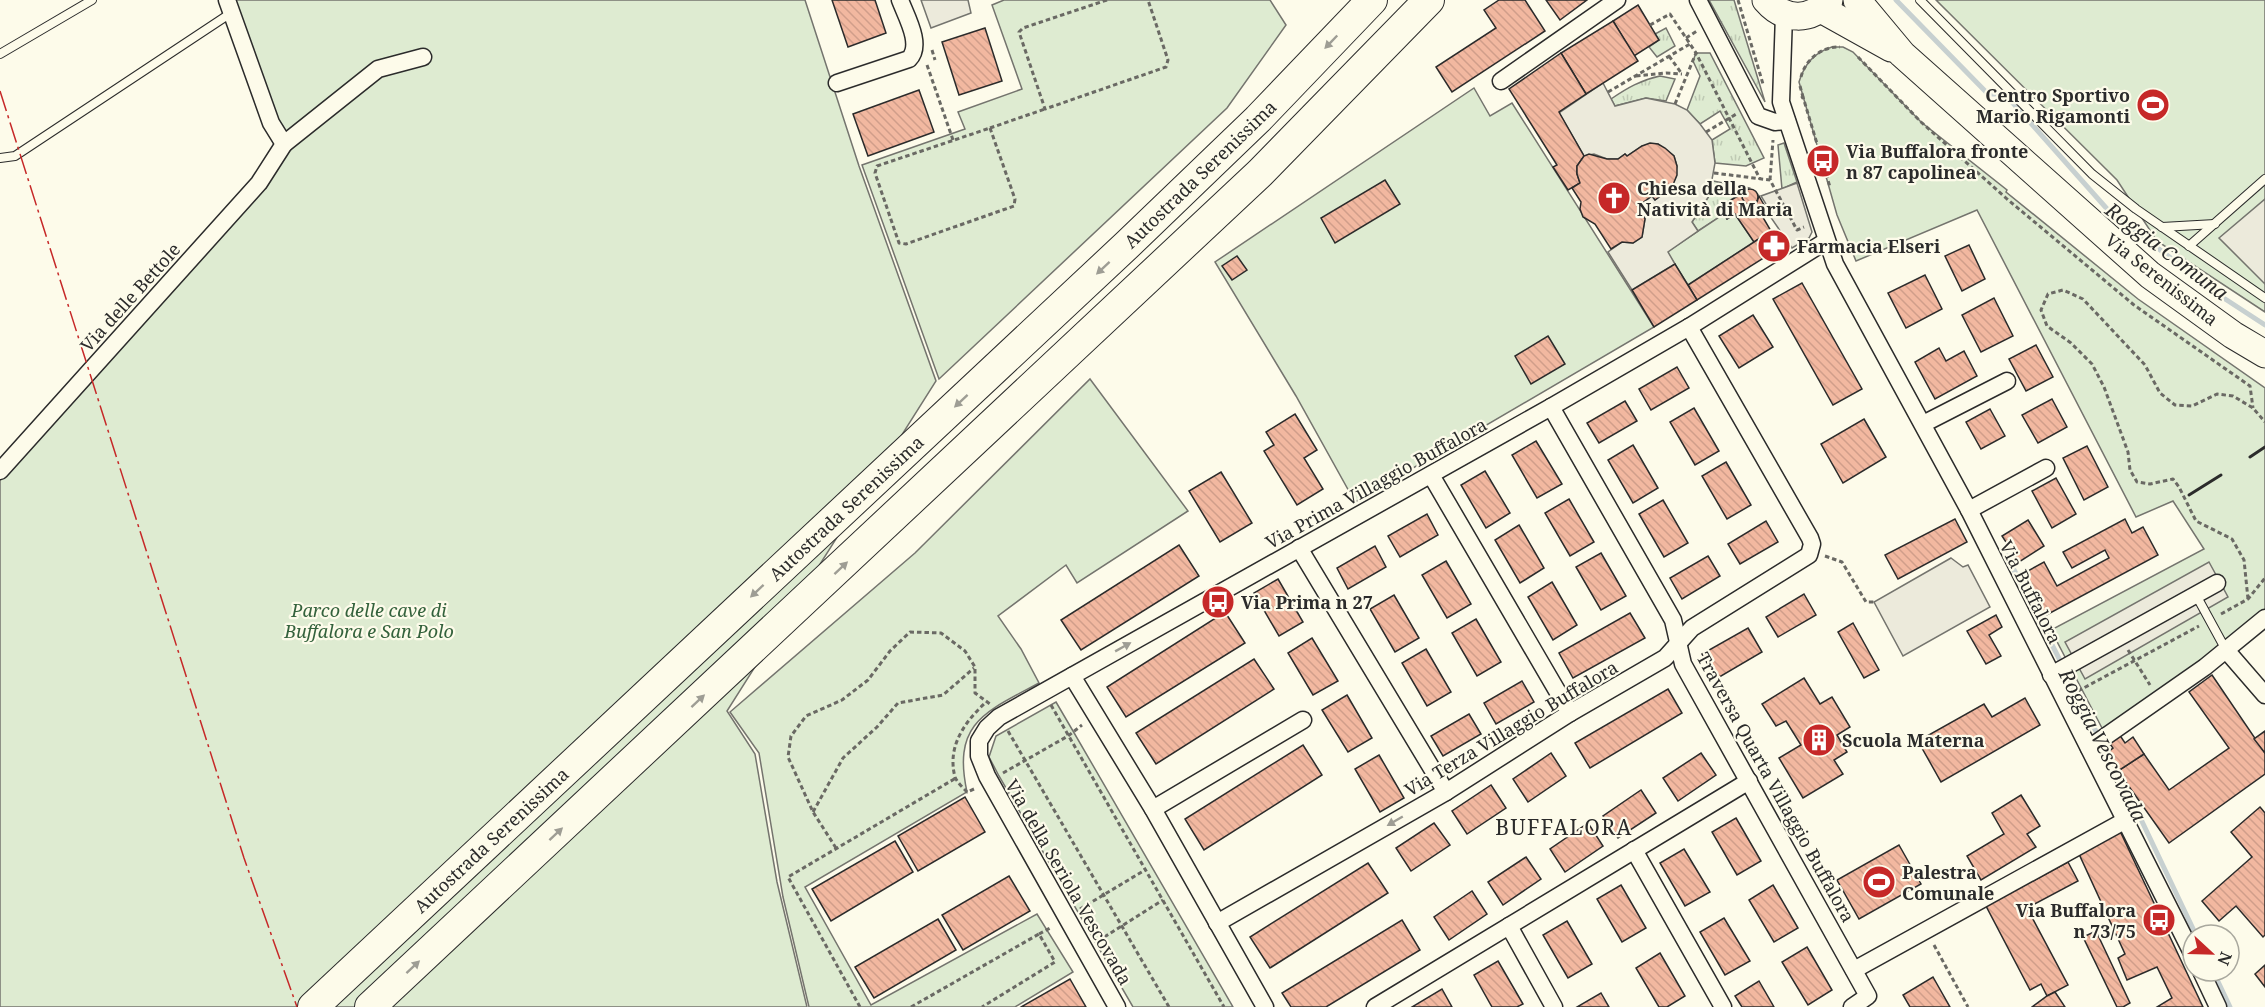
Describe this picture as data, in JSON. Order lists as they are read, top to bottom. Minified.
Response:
{"streets":{"highway":["Autostrada Serenissima"],"main road":["Via Serenissima"],"street":["Via delle Bettole","Via Prima Villaggio Buffalora","Via Buffalora","Via Terza Villaggio Buffalora","Traversa Quarta Villaggio Buffalora","Via della Seriola Vescovada"]},"crossings":[["Via Serenissima","Via Buffalora"],["Via Prima Villaggio Buffalora","Via Buffalora"],["Via Prima Villaggio Buffalora","Traversa Quarta Villaggio Buffalora"],["Via Prima Villaggio Buffalora","Via della Seriola Vescovada"],["Via Terza Villaggio Buffalora","Traversa Quarta Villaggio Buffalora"]],"districts":["BUFFALORA"],"water":["Roggia Comuna","Roggia Vescovada"],"parks":["Parco delle cave di Buffalora e San Polo"],"places":{"sports":["Centro Sportivo Mario Rigamonti","Palestra Comunale"],"bus stop":["Via Buffalora fronte n 87 capolinea","Via Prima n 27","Via Buffalora n 73/75"],"church":["Chiesa della Natività di Maria"],"pharmacy":["Farmacia Elseri"],"building":["Scuola Materna"]},"north":"right"}
